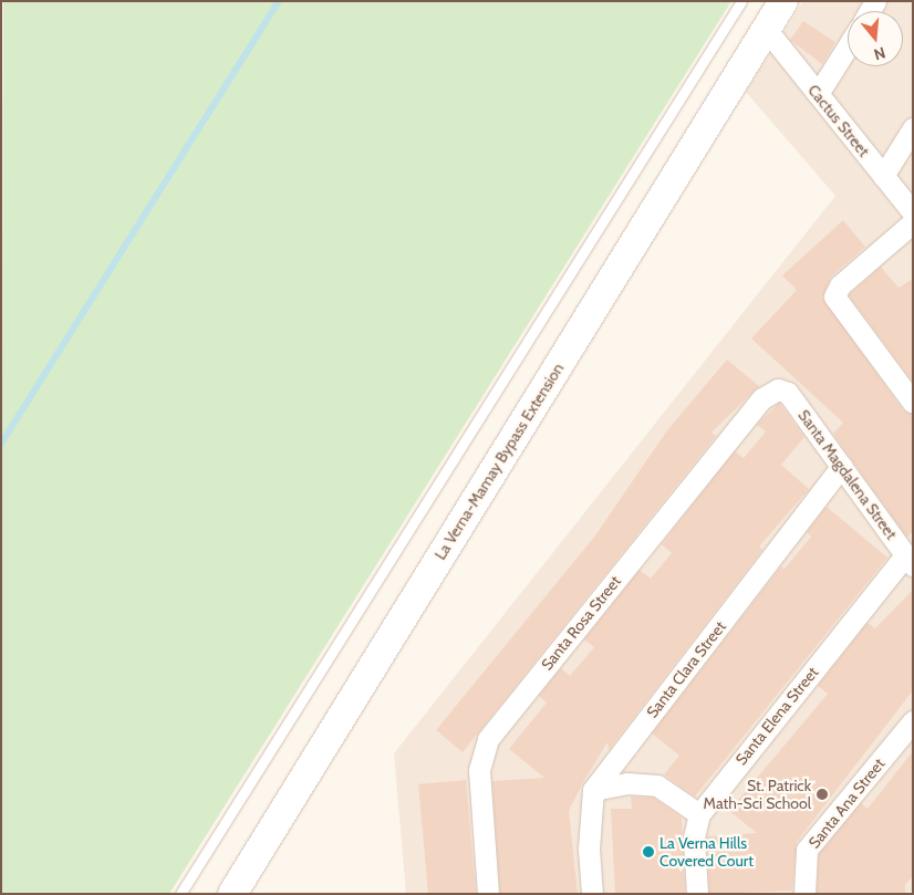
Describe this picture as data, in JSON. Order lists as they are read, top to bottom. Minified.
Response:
{"streets":{"main road":["La Verna-Mamay Bypass Extension"],"street":["Cactus Street","Santa Magdalena Street","Santa Rosa Street","Santa Clara Street","Santa Elena Street","Santa Ana Street"]},"crossings":[["Cactus Street","La Verna-Mamay Bypass Extension"],["Santa Magdalena Street","Santa Rosa Street"],["Santa Magdalena Street","Santa Clara Street"],["Santa Magdalena Street","Santa Elena Street"]],"places":["St. Patrick Math-Sci School","La Verna Hills Covered Court"],"north":"bottom"}
